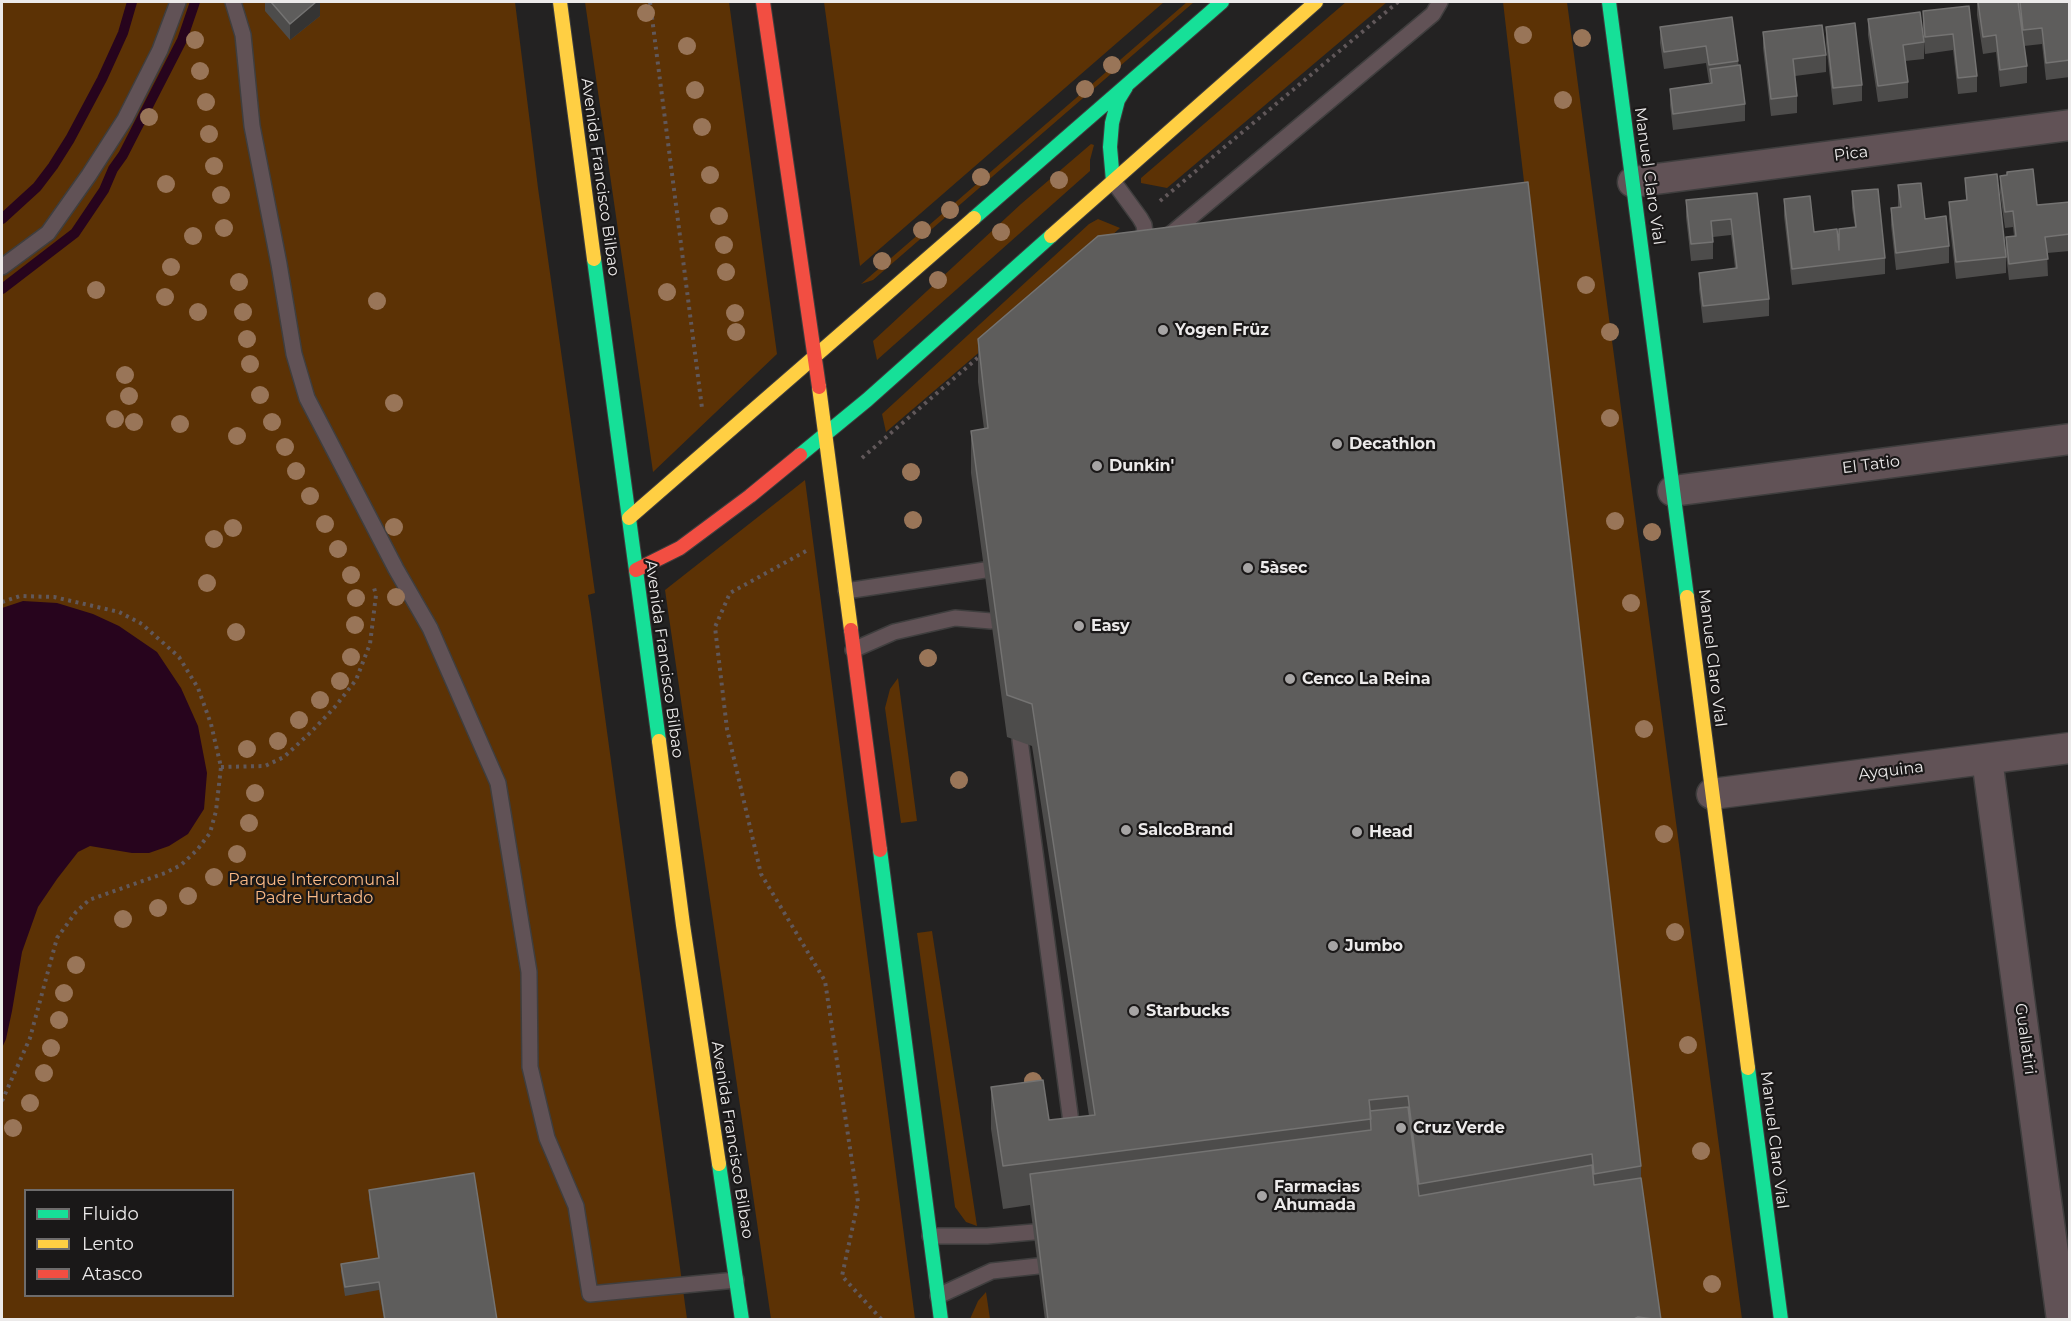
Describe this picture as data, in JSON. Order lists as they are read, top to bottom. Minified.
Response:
{"streets":{"main road":["Manuel Claro Vial","Avenida Francisco Bilbao"],"street":["Pica","El Tatio","Ayquina","Guallatiri"]},"crossings":[["Pica","Manuel Claro Vial"],["Manuel Claro Vial","El Tatio"],["Manuel Claro Vial","Ayquina"],["Ayquina","Guallatiri"]],"parks":["Parque Intercomunal Padre Hurtado"],"places":["Yogen Früz","Decathlon","Dunkin'","5àsec","Easy","Cenco La Reina","SalcoBrand","Head","Jumbo","Starbucks","Cruz Verde","Farmacias Ahumada"],"legend":["Fluido","Lento","Atasco"]}
